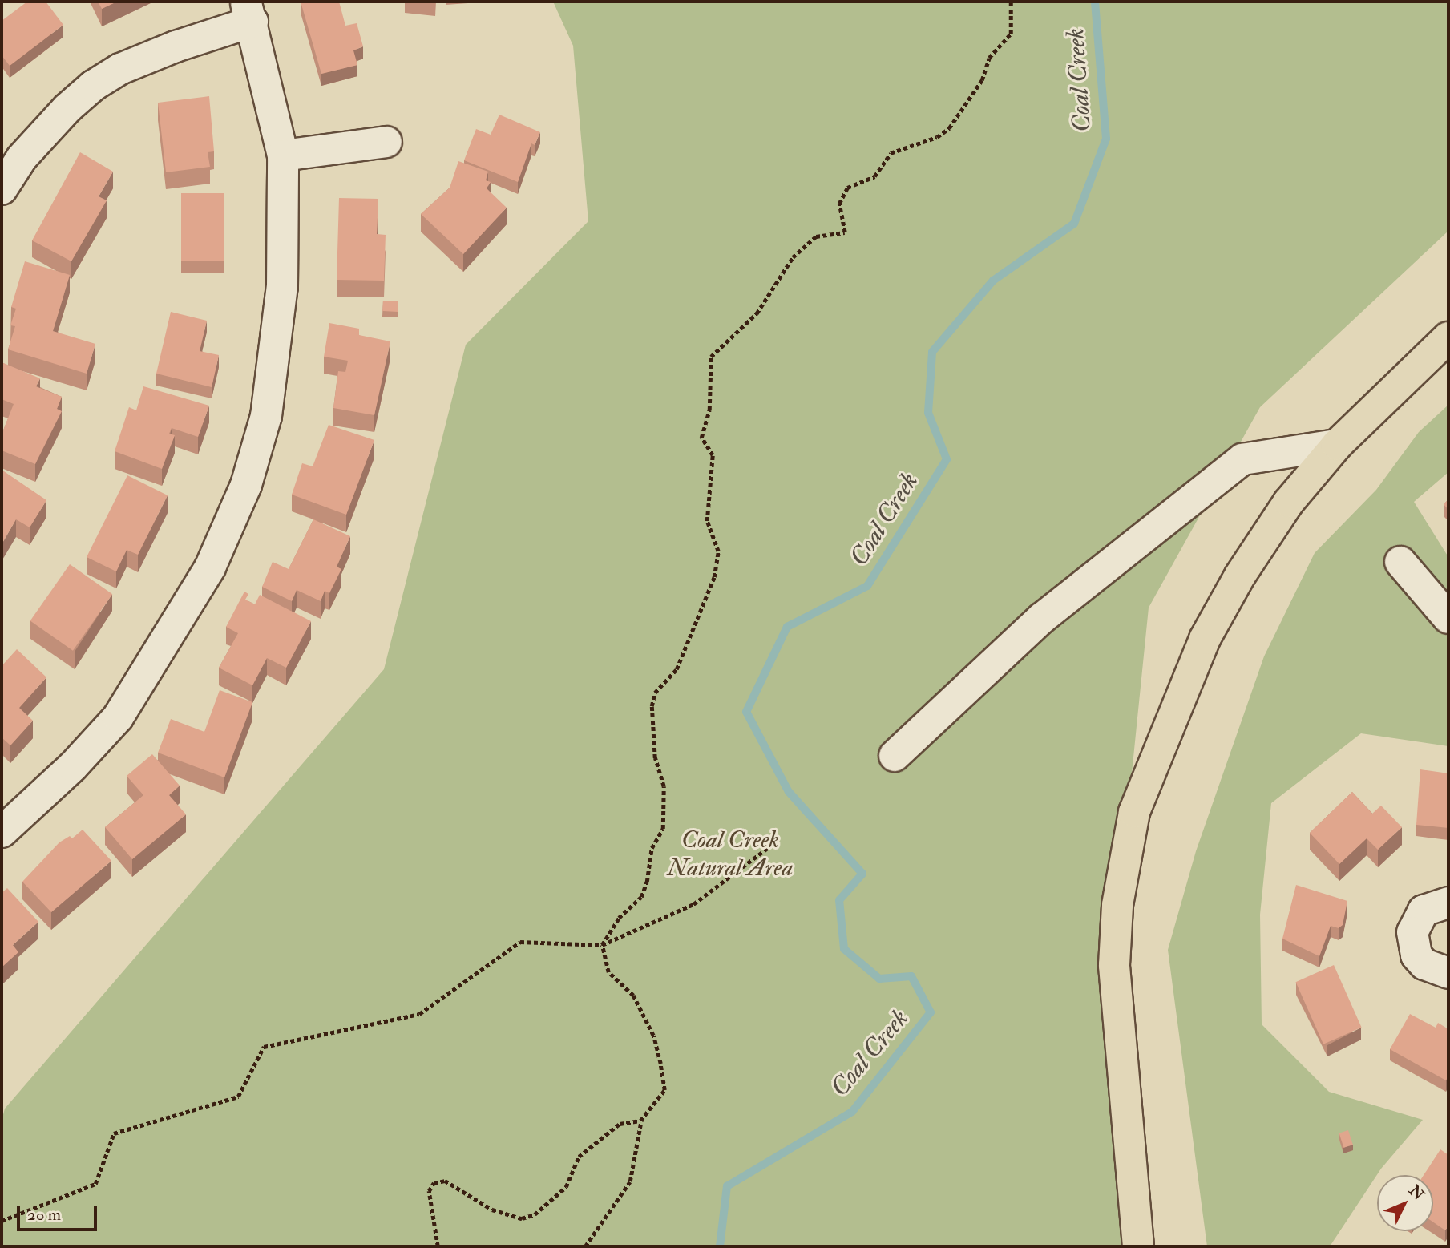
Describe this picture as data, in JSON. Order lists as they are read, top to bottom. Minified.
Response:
{"water":["Coal Creek"],"parks":["Coal Creek Natural Area"],"scale_bar":"20 m","north":"top right"}
